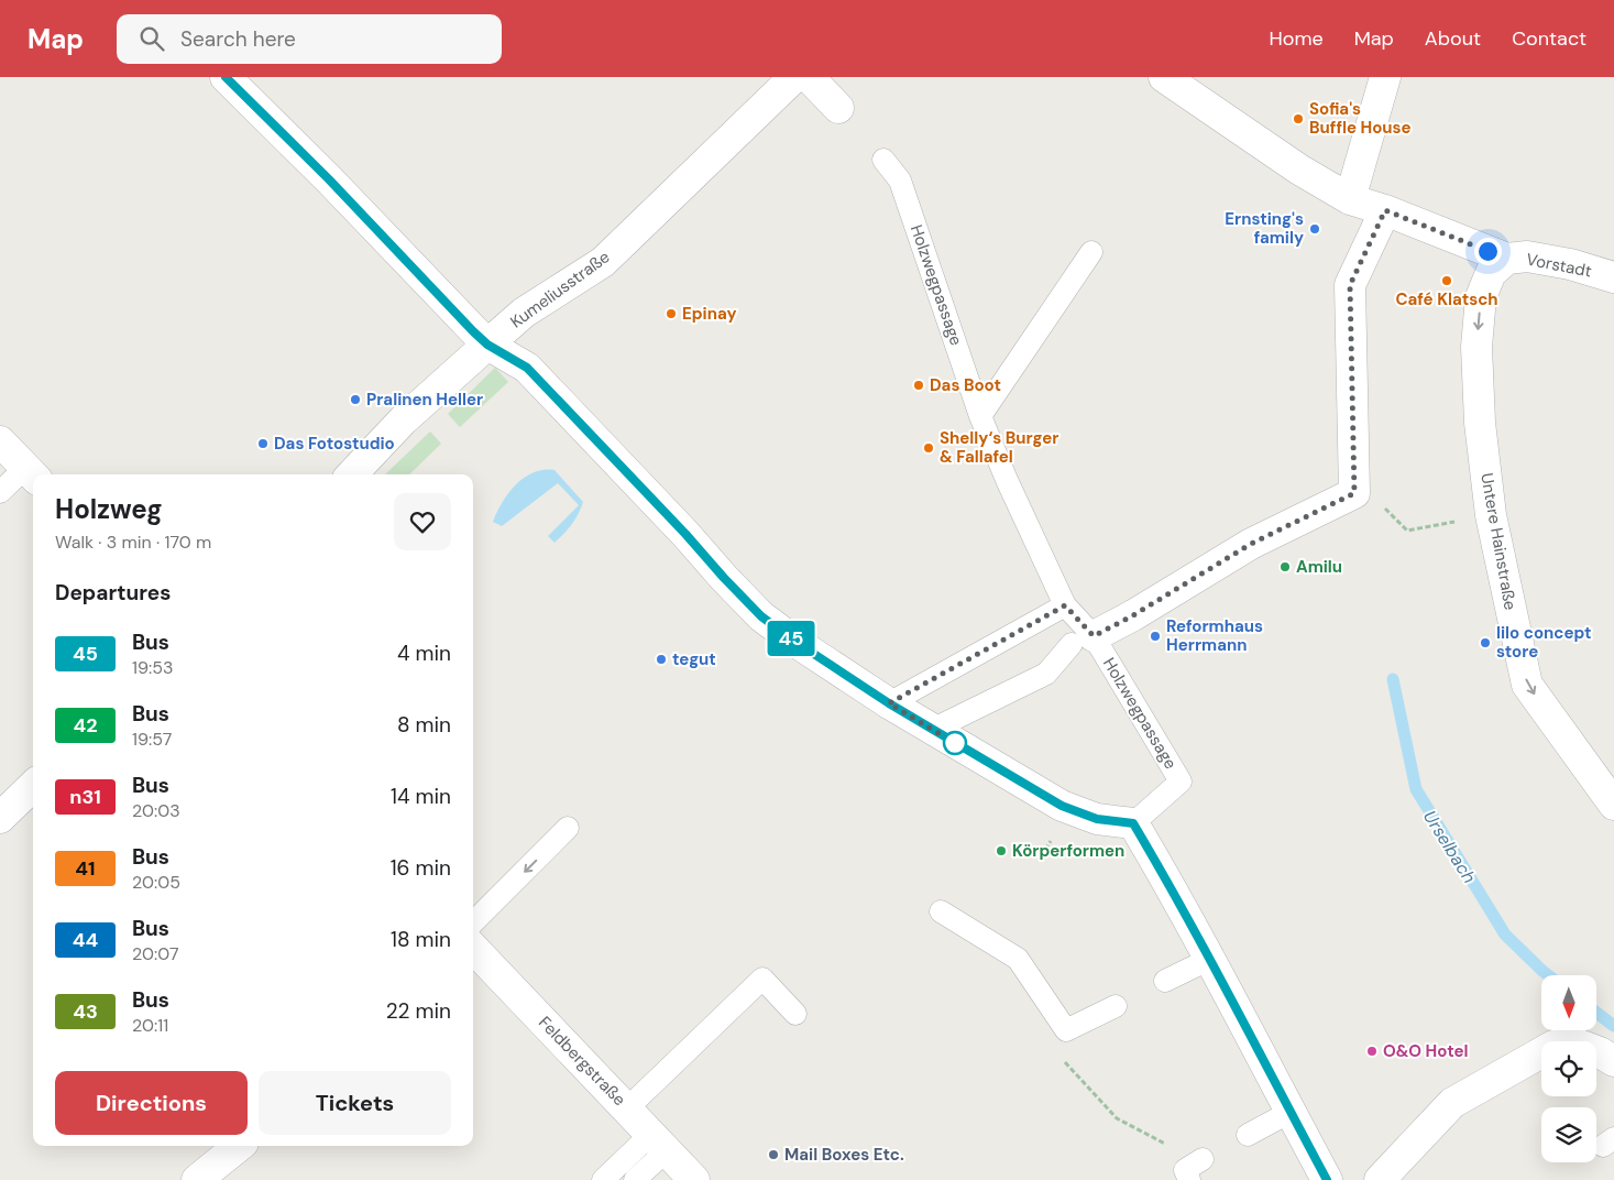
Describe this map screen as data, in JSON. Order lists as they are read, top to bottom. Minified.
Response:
{"streets":{"street":["Vorstadt","Kumeliusstraße","Untere Hainstraße","Feldbergstraße"],"lane":["Holzwegpassage"]},"crossings":[["Vorstadt","Untere Hainstraße"]],"water":["Urselbach"],"places":["Sofia's Buffle House","Ernsting's family","Café Klatsch","Epinay","Das Boot","Pralinen Heller","Das Fotostudio","Shelly‘s Burger & Fallafel","Amilu","Reformhaus Herrmann","lilo concept store","tegut","Körperformen","O&O Hotel","Mail Boxes Etc."],"lines":["bus line 45"],"north":"bottom","page":{"header":"Map","search":"Search here","nav":["Home","Map","About","Contact"],"on_map":"45","heading":[["Holzweg","Walk · 3 min · 170 m"],"Departures"],"list":[{"mark":"45","name":"Bus","note":"19:53","value":"4 min"},{"mark":"42","name":"Bus","note":"19:57","value":"8 min"},{"mark":"n31","name":"Bus","note":"20:03","value":"14 min"},{"mark":"41","name":"Bus","note":"20:05","value":"16 min"},{"mark":"44","name":"Bus","note":"20:07","value":"18 min"},{"mark":"43","name":"Bus","note":"20:11","value":"22 min"}],"buttons":["Directions","Tickets"]}}
